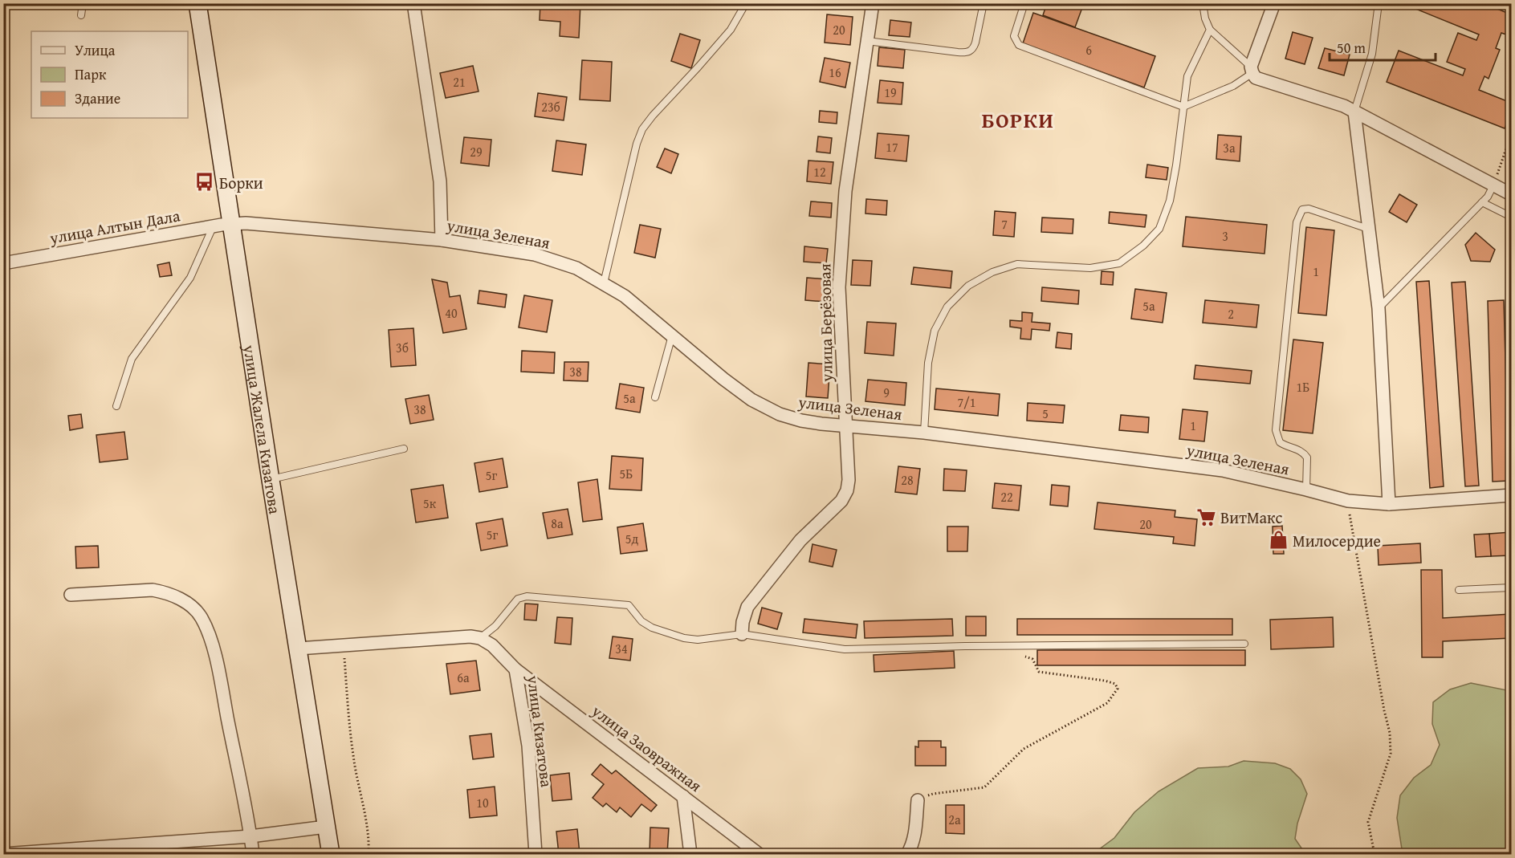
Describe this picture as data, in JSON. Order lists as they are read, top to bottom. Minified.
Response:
{"streets":{"main road":["улица Жалела Кизатова"],"street":["улица Алтын Дала","улица Зеленая","улица Берёзовая","улица Кизатова","улица Заовражная"]},"crossings":[["улица Алтын Дала","улица Зеленая"],["улица Алтын Дала","улица Жалела Кизатова"],["улица Зеленая","улица Берёзовая"],["улица Зеленая","улица Жалела Кизатова"],["улица Кизатова","улица Заовражная"]],"districts":["БОРКИ"],"places":{"bus stop":["Борки"],"supermarket":["ВитМакс"],"shop":["Милосердие"]},"house_numbers":["20","6","16","21","19","23б","17","3а","29","12","7","3","1","5а","40","2","3б","38","1Б","9","5а","7/1","38","5","1","5Б","5г","28","22","5к","8а","20","5г","5д","34","6а","10","2а"],"legend":["Улица","Парк","Здание"],"scale_bar":"50 m"}
